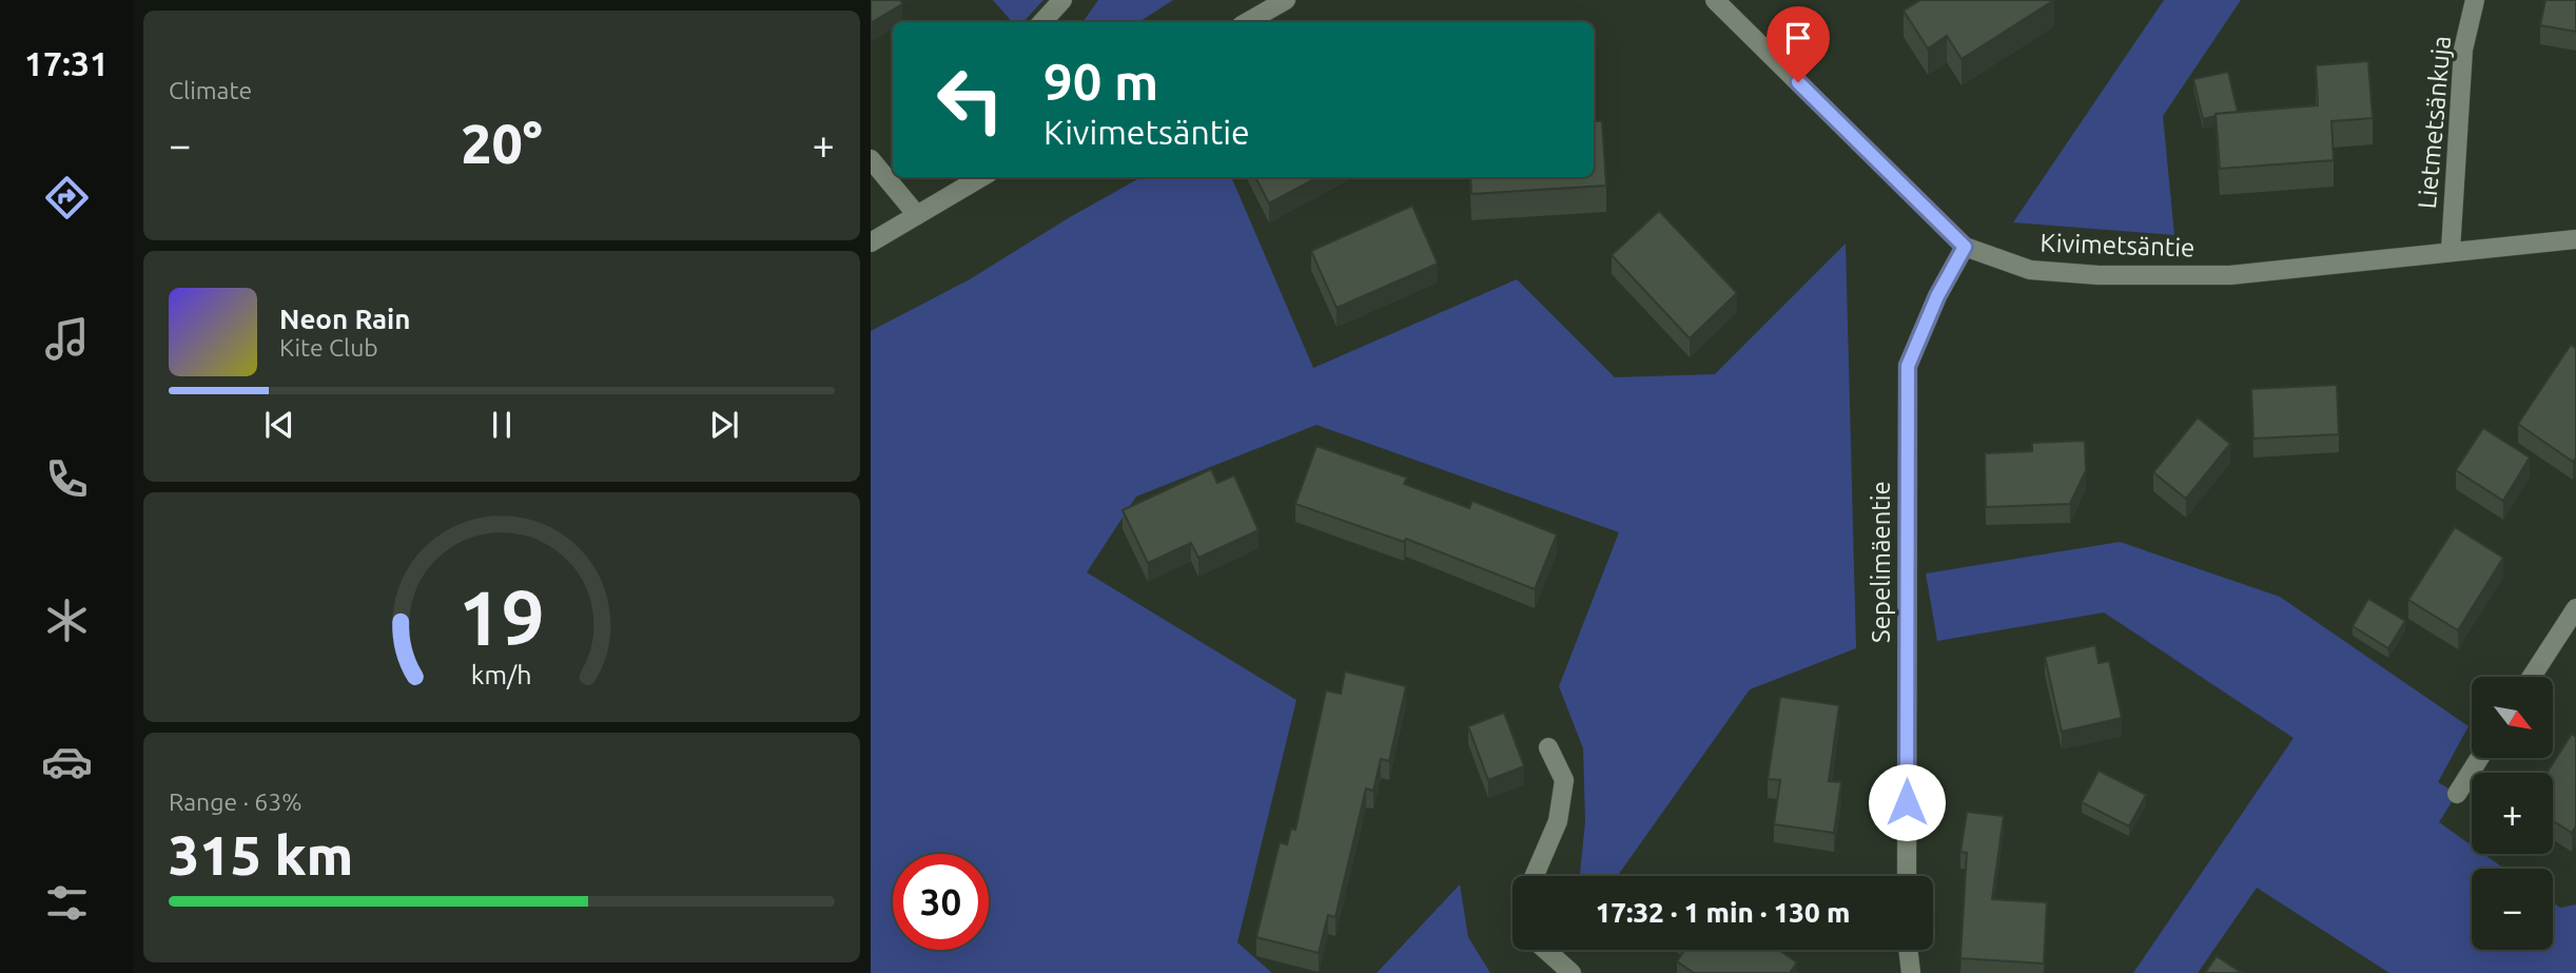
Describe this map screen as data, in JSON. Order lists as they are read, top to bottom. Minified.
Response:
{"streets":{"street":["Lietmetsänkuja","Kivimetsäntie","Sepelimäentie"]},"crossings":[["Lietmetsänkuja","Kivimetsäntie"],["Kivimetsäntie","Sepelimäentie"]],"north":"bottom right","page":{"tabs":"17:31","tile":["Climate",["Range · 63%","315 km"]],"turn":["90 m","Kivimetsäntie"],"heat":["−","20°","+"],"song":["Neon Rain","Kite Club"],"map_buttons":["+","−"],"limit":"30","trip":"17:32 · 1 min · 130 m","gauge":["19","km/h"]}}
